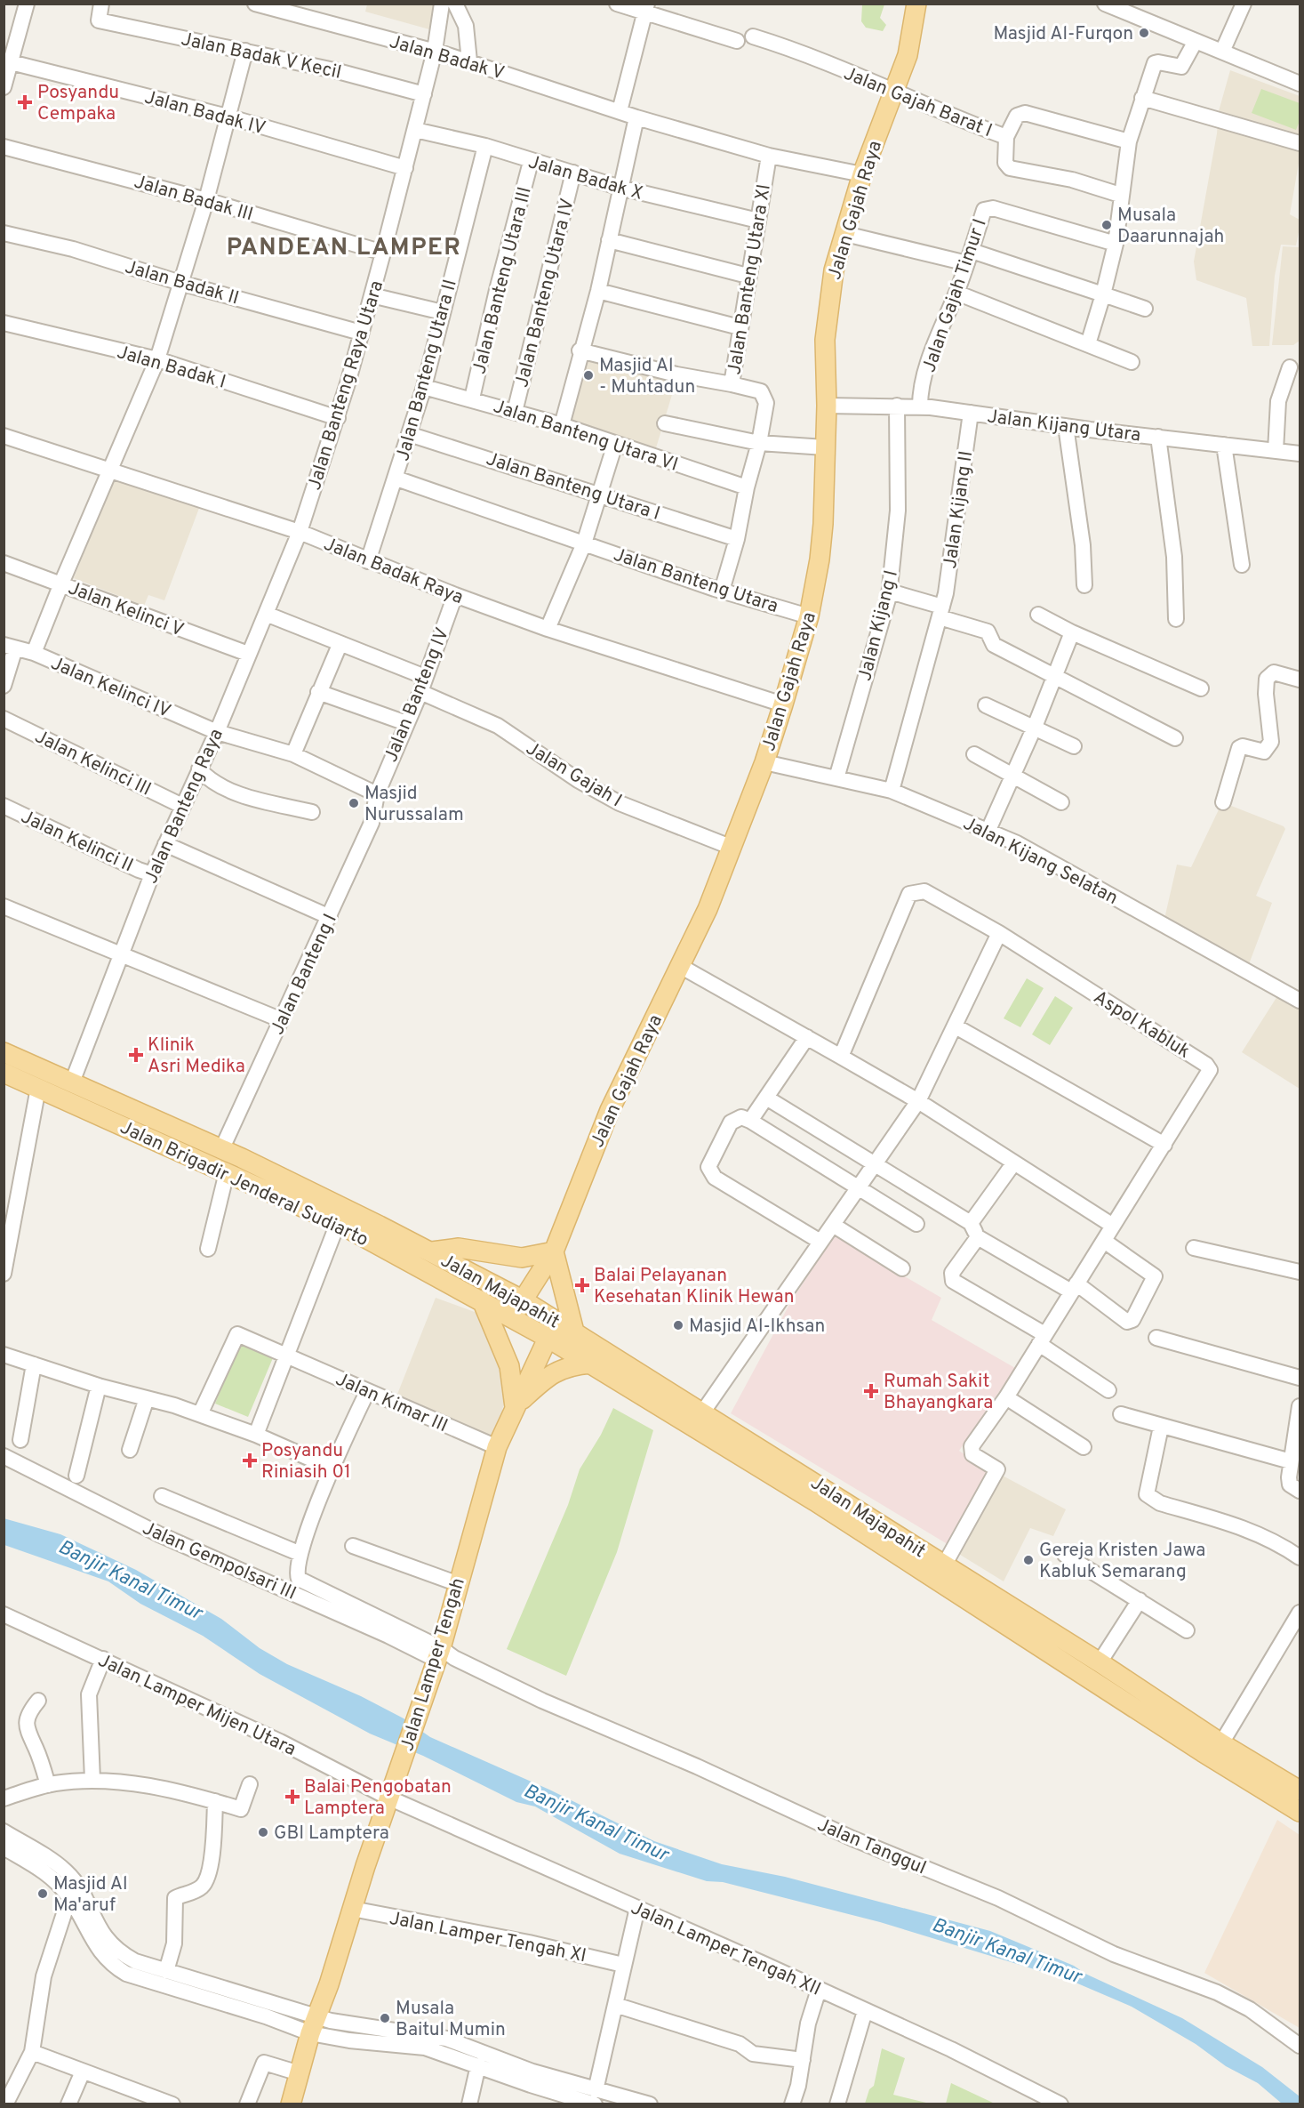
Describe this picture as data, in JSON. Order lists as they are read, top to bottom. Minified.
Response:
{"streets":{"main road":["Jalan Gajah Raya","Jalan Brigadir Jenderal Sudiarto","Jalan Majapahit","Jalan Lamper Tengah"],"street":["Jalan Badak V Kecil","Jalan Badak V","Jalan Gajah Barat I","Jalan Badak IV","Jalan Badak X","Jalan Badak III","Jalan Banteng Utara XI","Jalan Banteng Utara III","Jalan Badak II","Jalan Banteng Utara IV","Jalan Gajah Timur I","Jalan Badak I","Jalan Banteng Utara II","Jalan Banteng Raya Utara","Jalan Kijang Utara","Jalan Banteng Utara VI","Jalan Banteng Utara I","Jalan Kijang II","Jalan Badak Raya","Jalan Banteng Utara","Jalan Kelinci V","Jalan Kijang I","Jalan Kelinci IV","Jalan Banteng IV","Jalan Kelinci III","Jalan Gajah I","Jalan Banteng Raya","Jalan Kelinci II","Jalan Kijang Selatan","Jalan Banteng I","Aspol Kabluk","Jalan Kimar III","Jalan Gempolsari III","Jalan Lamper Mijen Utara","Jalan Tanggul","Jalan Lamper Tengah XI","Jalan Lamper Tengah XII"]},"crossings":[["Jalan Badak V Kecil","Jalan Banteng Raya Utara"],["Jalan Badak V","Jalan Gajah Raya"],["Jalan Badak V","Jalan Banteng Utara XI"],["Jalan Badak V","Jalan Banteng Raya Utara"],["Jalan Gajah Barat I","Jalan Gajah Raya"],["Jalan Badak IV","Jalan Banteng Raya Utara"],["Jalan Badak X","Jalan Banteng Utara XI"],["Jalan Badak X","Jalan Banteng Utara III"],["Jalan Badak X","Jalan Banteng Utara IV"],["Jalan Badak X","Jalan Banteng Utara II"],["Jalan Badak X","Jalan Banteng Raya Utara"],["Jalan Badak III","Jalan Banteng Raya Utara"],["Jalan Gajah Raya","Jalan Kijang Utara"],["Jalan Gajah Raya","Jalan Badak Raya"],["Jalan Gajah Raya","Jalan Banteng Utara"],["Jalan Gajah Raya","Jalan Gajah I"],["Jalan Gajah Raya","Jalan Kijang Selatan"],["Jalan Gajah Raya","Jalan Majapahit"],["Jalan Banteng Utara XI","Jalan Banteng Utara VI"],["Jalan Banteng Utara XI","Jalan Banteng Utara I"],["Jalan Banteng Utara XI","Jalan Banteng Utara"],["Jalan Banteng Utara III","Jalan Banteng Utara VI"],["Jalan Badak II","Jalan Banteng Raya Utara"],["Jalan Banteng Utara IV","Jalan Banteng Utara VI"],["Jalan Gajah Timur I","Jalan Kijang Utara"],["Jalan Badak I","Jalan Banteng Raya Utara"],["Jalan Banteng Utara II","Jalan Banteng Utara VI"],["Jalan Banteng Utara II","Jalan Banteng Utara I"],["Jalan Banteng Utara II","Jalan Badak Raya"],["Jalan Banteng Utara II","Jalan Banteng Utara"],["Jalan Banteng Raya Utara","Jalan Badak Raya"],["Jalan Banteng Raya Utara","Jalan Banteng Raya"],["Jalan Kijang Utara","Jalan Kijang II"],["Jalan Kijang Utara","Jalan Kijang I"],["Jalan Kijang II","Jalan Kijang Selatan"],["Jalan Badak Raya","Jalan Banteng IV"],["Jalan Badak Raya","Jalan Banteng Raya"],["Jalan Kelinci V","Jalan Banteng Raya"],["Jalan Kijang I","Jalan Kijang Selatan"],["Jalan Kelinci IV","Jalan Banteng IV"],["Jalan Kelinci IV","Jalan Banteng Raya"],["Jalan Kelinci IV","Jalan Banteng I"],["Jalan Banteng IV","Jalan Gajah I"],["Jalan Banteng IV","Jalan Banteng I"],["Jalan Kelinci III","Jalan Banteng Raya"],["Jalan Banteng Raya","Jalan Kelinci II"],["Jalan Banteng Raya","Jalan Brigadir Jenderal Sudiarto"],["Jalan Banteng I","Jalan Brigadir Jenderal Sudiarto"],["Aspol Kabluk","Jalan Majapahit"],["Jalan Brigadir Jenderal Sudiarto","Jalan Majapahit"],["Jalan Majapahit","Jalan Lamper Tengah"],["Jalan Kimar III","Jalan Lamper Tengah"],["Jalan Gempolsari III","Jalan Lamper Tengah"],["Jalan Gempolsari III","Jalan Tanggul"],["Jalan Lamper Tengah","Jalan Lamper Mijen Utara"],["Jalan Lamper Tengah","Jalan Tanggul"],["Jalan Lamper Tengah","Jalan Lamper Tengah XI"],["Jalan Lamper Tengah","Jalan Lamper Tengah XII"],["Jalan Lamper Mijen Utara","Jalan Lamper Tengah XII"]],"districts":["PANDEAN LAMPER"],"water":["Banjir Kanal Timur"],"places":{"other":["Masjid Al-Furqon","Musala Daarunnajah","Masjid Al - Muhtadun","Masjid Nurussalam","Masjid Al-Ikhsan","Gereja Kristen Jawa Kabluk Semarang","GBI Lamptera","Masjid Al Ma'aruf","Musala Baitul Mumin"],"health":["Posyandu Cempaka","Klinik Asri Medika","Balai Pelayanan Kesehatan Klinik Hewan","Rumah Sakit Bhayangkara","Posyandu Riniasih 01","Balai Pengobatan Lamptera"]}}
